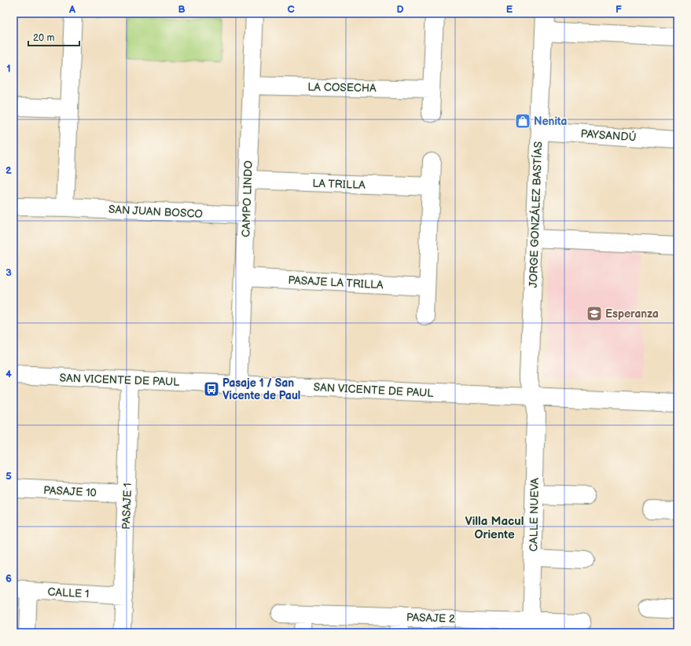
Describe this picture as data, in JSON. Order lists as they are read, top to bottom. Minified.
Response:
{"streets":{"street":["LA COSECHA","PAYSANDÚ","LA TRILLA","CAMPO LINDO","SAN JUAN BOSCO","JORGE GONZÁLEZ BASTÍAS","PASAJE LA TRILLA","SAN VICENTE DE PAUL","PASAJE 10","PASAJE 1","CALLE NUEVA","CALLE 1","PASAJE 2"]},"crossings":[["LA COSECHA","CAMPO LINDO"],["PAYSANDÚ","JORGE GONZÁLEZ BASTÍAS"],["LA TRILLA","CAMPO LINDO"],["CAMPO LINDO","SAN JUAN BOSCO"],["CAMPO LINDO","PASAJE LA TRILLA"],["CAMPO LINDO","SAN VICENTE DE PAUL"],["JORGE GONZÁLEZ BASTÍAS","SAN VICENTE DE PAUL"],["JORGE GONZÁLEZ BASTÍAS","CALLE NUEVA"],["SAN VICENTE DE PAUL","PASAJE 1"],["SAN VICENTE DE PAUL","CALLE NUEVA"],["PASAJE 10","PASAJE 1"],["PASAJE 1","CALLE 1"],["CALLE NUEVA","PASAJE 2"]],"districts":["Villa Macul Oriente"],"places":{"shop":["Nenita"],"school or university":["Esperanza"],"bus stop":["Pasaje 1 / San Vicente de Paul"]},"scale_bar":"20 m","grid":{"columns":["A","B","C","D","E","F"],"rows":["1","2","3","4","5","6"]}}
